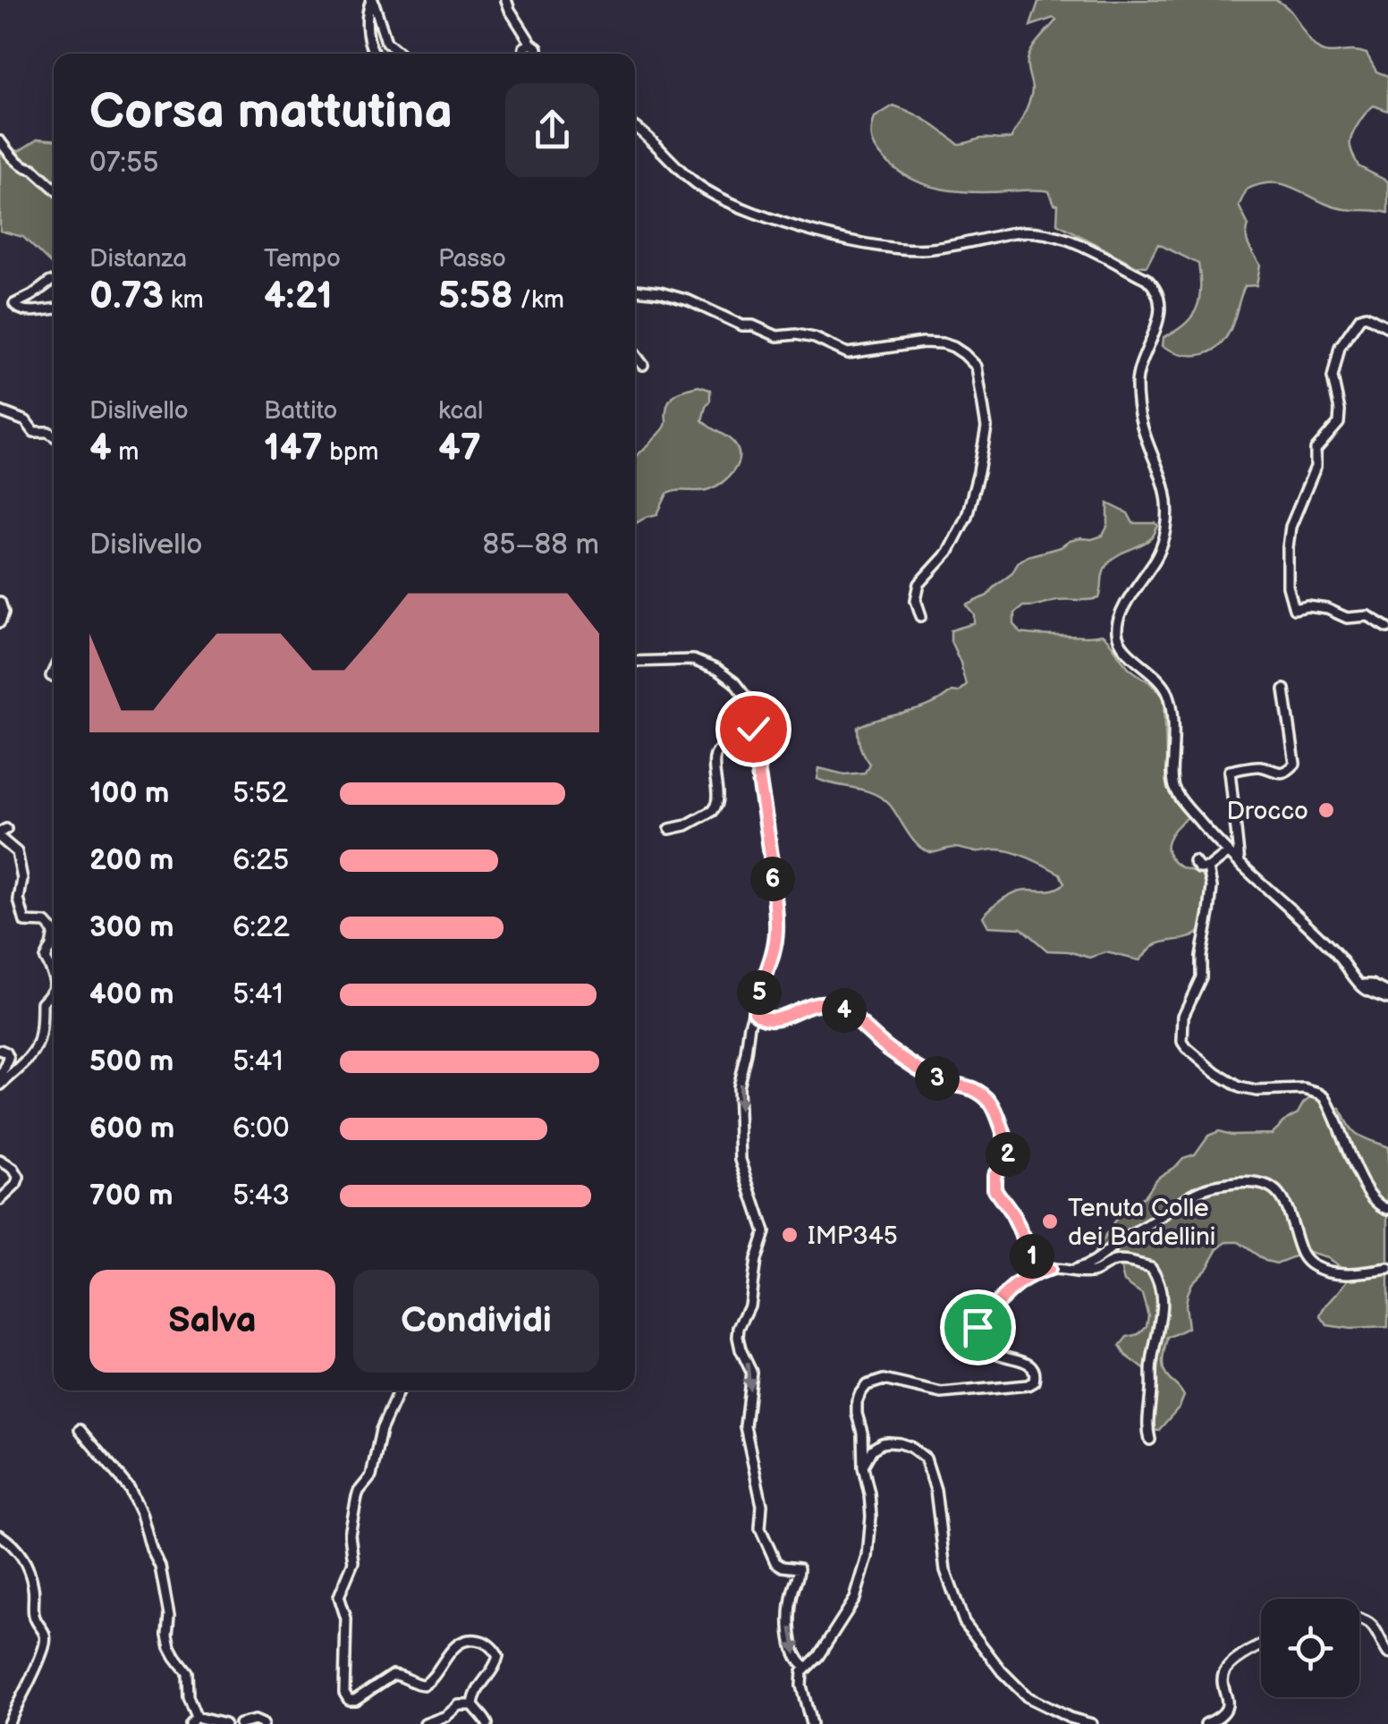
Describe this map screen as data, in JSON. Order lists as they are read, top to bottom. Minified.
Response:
{"places":["Drocco","Tenuta Colle dei Bardellini","IMP345"],"page":{"heading":["Corsa mattutina","07:55"],"stats":[["Distanza","0.73 km"],["Tempo","4:21"],["Passo","5:58 /km"],["Dislivello","4 m"],["Battito","147 bpm"],["kcal","47"]],"chart":["Dislivello","85–88 m"],"list":[{"name":"100 m","note":"5:52"},{"name":"200 m","note":"6:25"},{"name":"300 m","note":"6:22"},{"name":"400 m","note":"5:41"},{"name":"500 m","note":"5:41"},{"name":"600 m","note":"6:00"},{"name":"700 m","note":"5:43"}],"pins":["6","5","4","3","2","1"],"buttons":["Salva","Condividi"]}}
